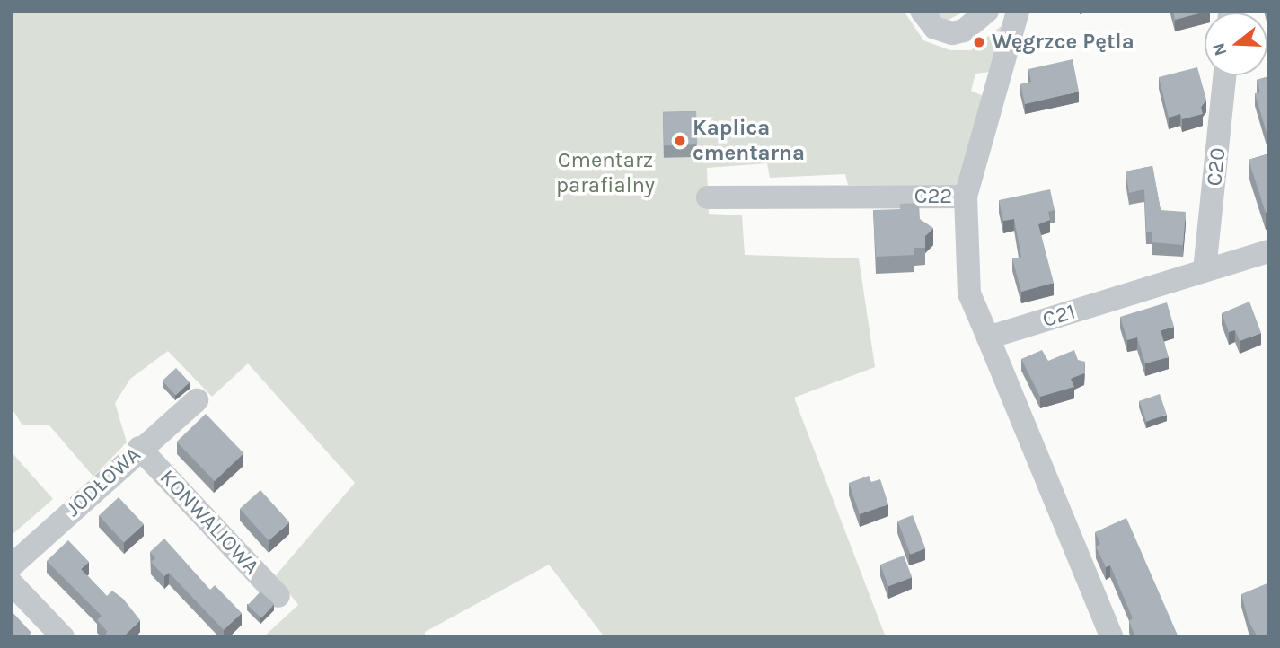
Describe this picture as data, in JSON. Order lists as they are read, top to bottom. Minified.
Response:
{"streets":{"street":["C20","C22","C21","JODŁOWA","KONWALIOWA"]},"crossings":[["C20","C21"],["JODŁOWA","KONWALIOWA"]],"parks":["Cmentarz parafialny"],"places":["Węgrzce Pętla","Kaplica cmentarna"],"north":"left"}
